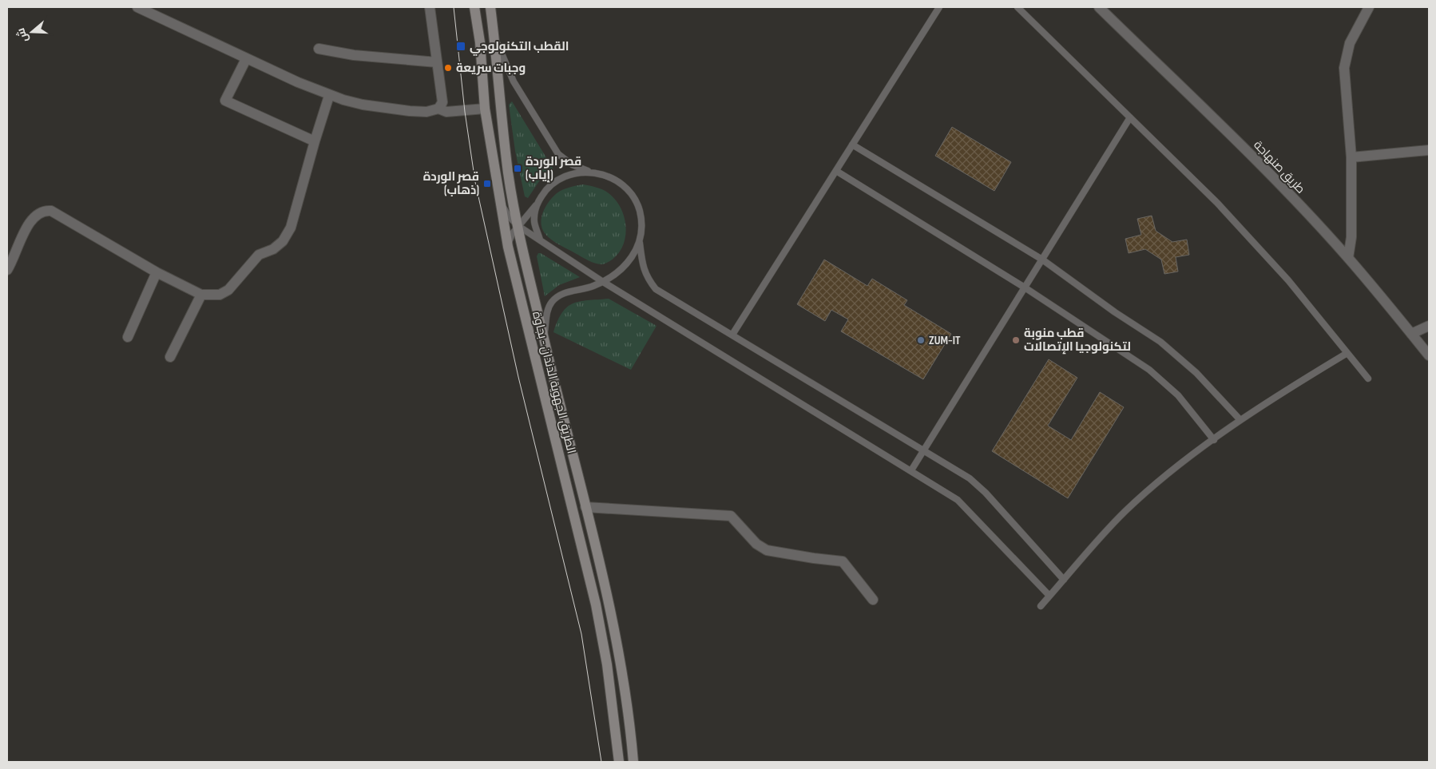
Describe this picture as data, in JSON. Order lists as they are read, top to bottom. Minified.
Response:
{"streets":{"main road":["الطريق الجهوية الدندان - بجاوة"],"street":["طريق صنهاجة"]},"places":{"transit":["القطب التكنولوجي","قصر الوردة (إياب)","قصر الوردة (ذهاب)"],"other":["وجبات سريعة","ZUM-IT","قطب منوبة لتكنولوجيا الإتصالات"]},"north":"left"}
